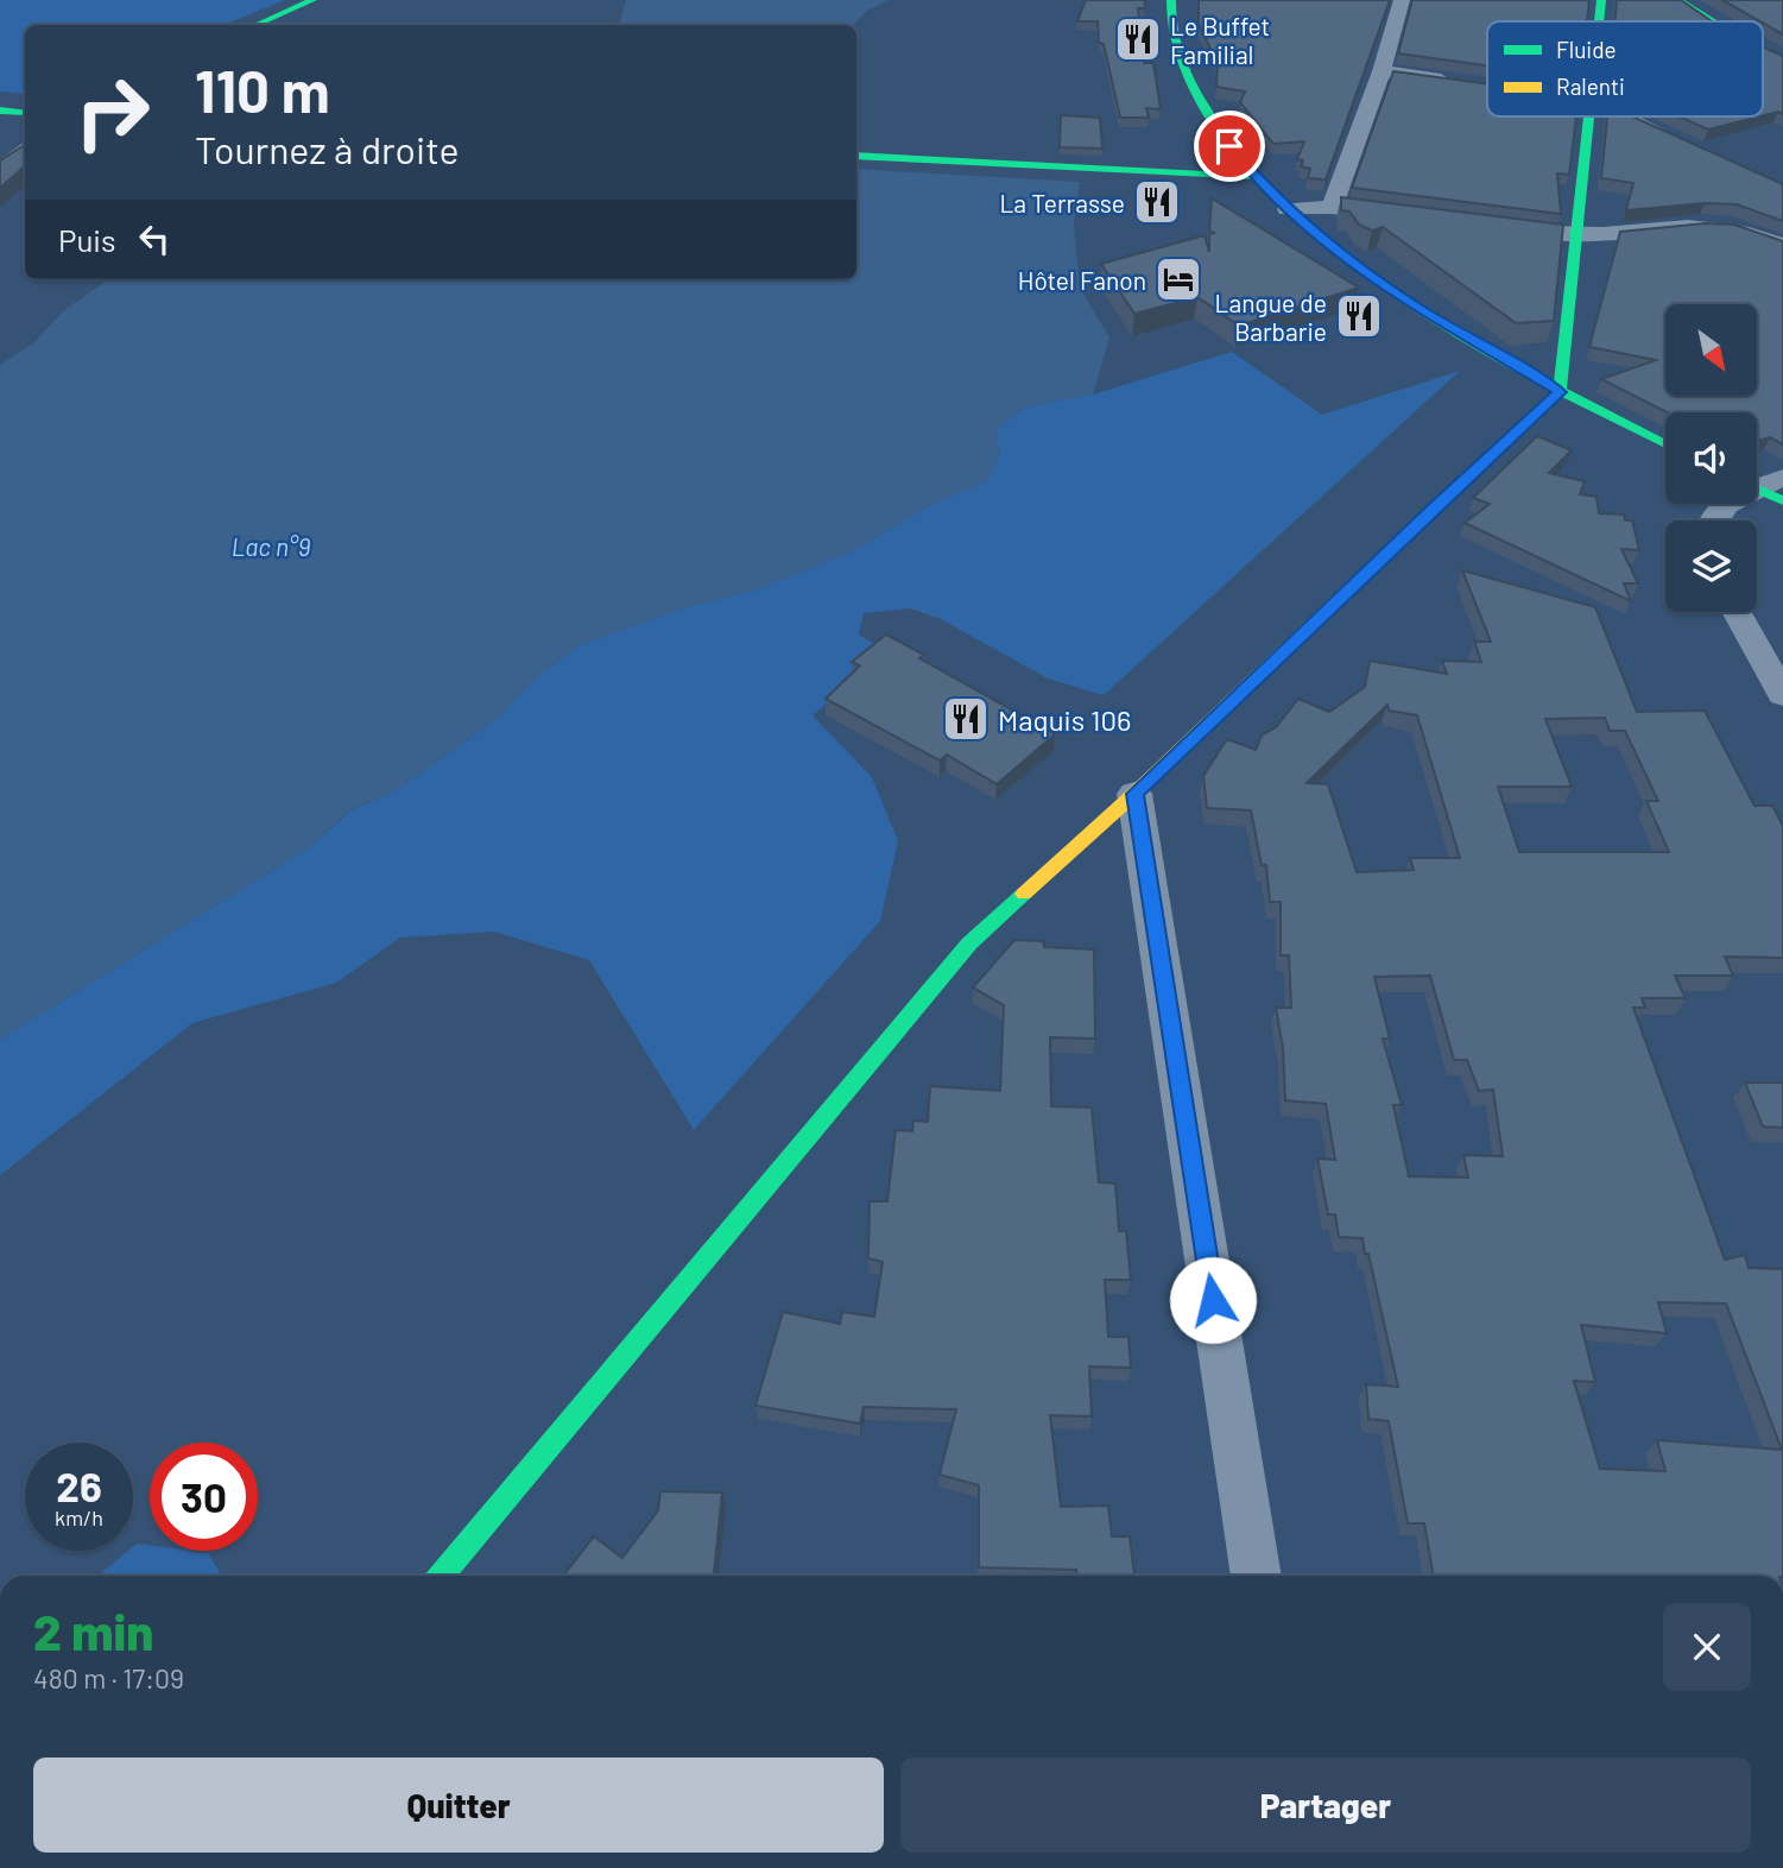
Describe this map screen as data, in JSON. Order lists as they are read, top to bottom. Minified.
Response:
{"water":["Lac n°9"],"places":{"restaurant":["Le Buffet Familial","La Terrasse","Langue de Barbarie","Maquis 106"],"hotel":["Hôtel Fanon"]},"legend":["Fluide","Ralenti"],"north":"bottom right","page":{"turn":["110 m","Tournez à droite"],"then":"Puis","speed":"26 km/h","limit":"30","heading":["2 min","480 m · 17:09"],"buttons":["Quitter","Partager"]}}
